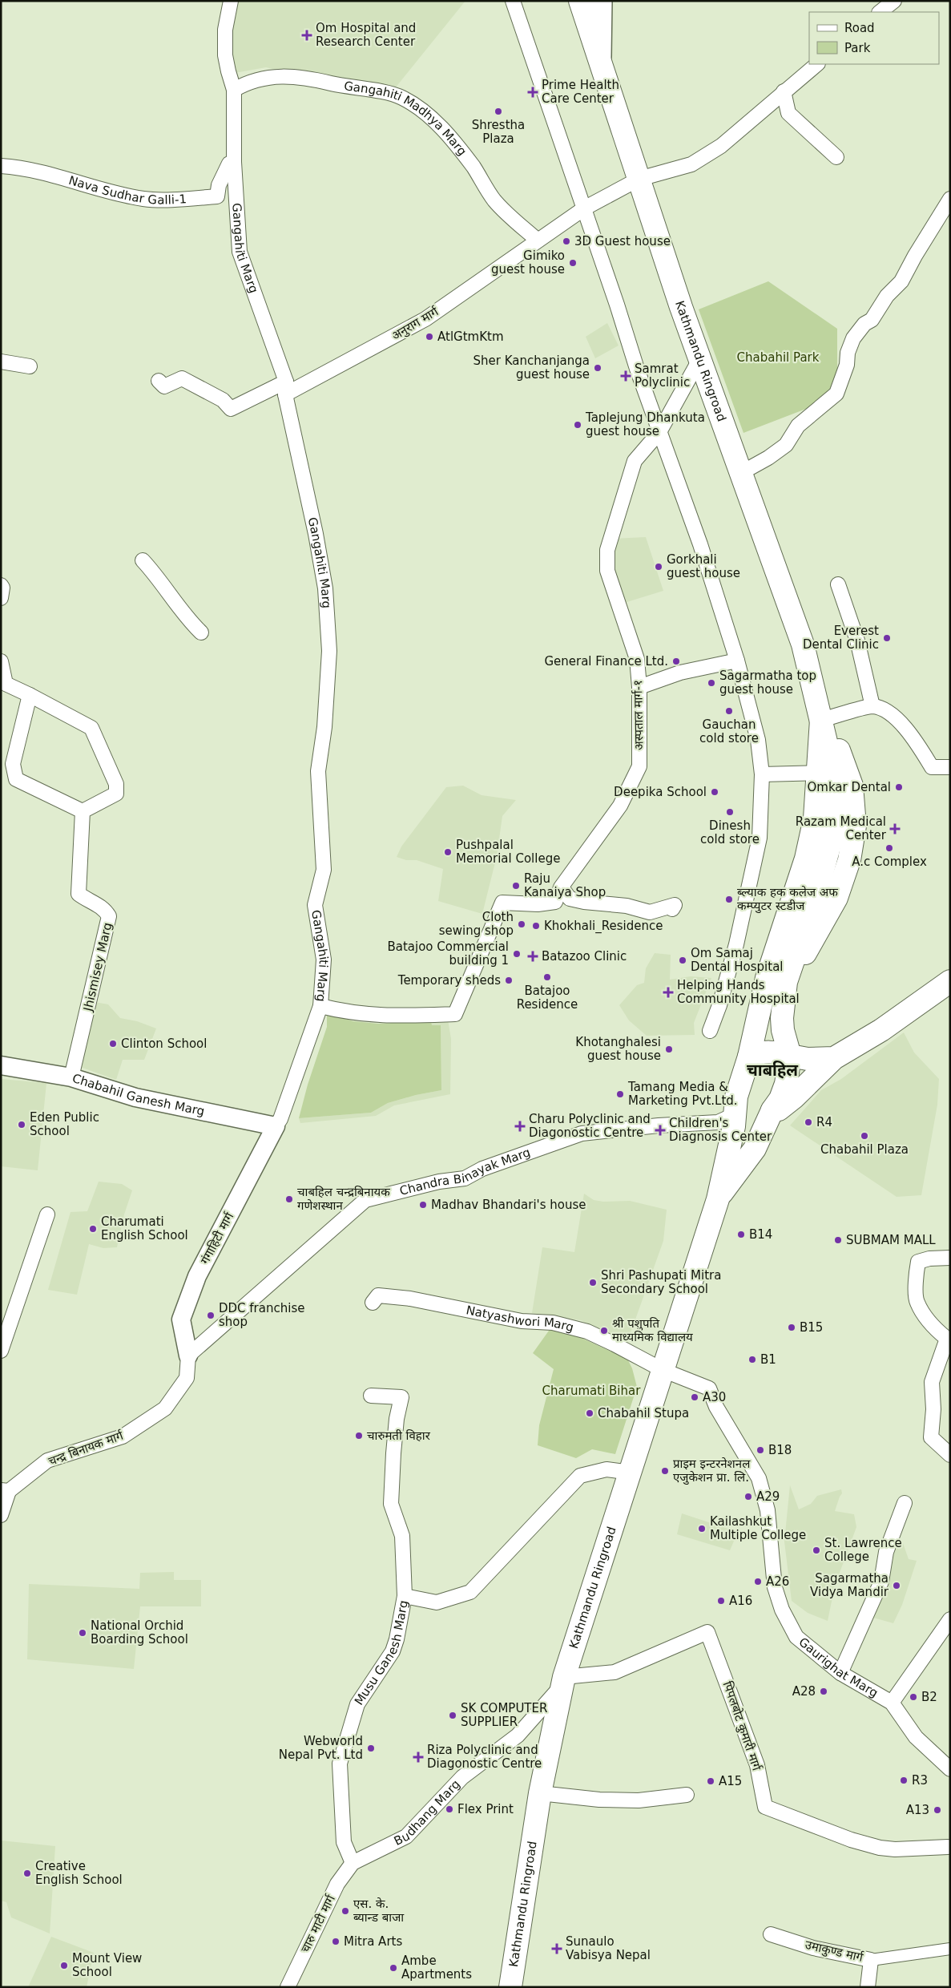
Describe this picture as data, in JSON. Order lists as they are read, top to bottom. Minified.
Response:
{"streets":{"main road":["Kathmandu Ringroad"],"street":["Gangahiti Madhya Marg","Nava Sudhar Galli-1","Gangahiti Marg","अनुराग मार्ग","अस्पताल मार्ग-१","Jhismisey Marg","Chabahil Ganesh Marg","Chandra Binayak Marg","गंगाहिटी मार्ग","Natyashwori Marg","चन्द्र बिनायक मार्ग","Musu Ganesh Marg","Gaurighat Marg","पिपलबोट कुमारी मार्ग","Budhang Marg","चारु माटी मार्ग","उमाकुण्ड मार्ग"]},"crossings":[["Gangahiti Madhya Marg","Gangahiti Marg"],["Gangahiti Madhya Marg","अनुराग मार्ग"],["Nava Sudhar Galli-1","Gangahiti Marg"],["Gangahiti Marg","अनुराग मार्ग"],["Gangahiti Marg","अस्पताल मार्ग-१"],["Gangahiti Marg","Chabahil Ganesh Marg"],["Gangahiti Marg","गंगाहिटी मार्ग"],["अनुराग मार्ग","Kathmandu Ringroad"],["Kathmandu Ringroad","अस्पताल मार्ग-१"],["Kathmandu Ringroad","Chandra Binayak Marg"],["Kathmandu Ringroad","Natyashwori Marg"],["Kathmandu Ringroad","Musu Ganesh Marg"],["Kathmandu Ringroad","Gaurighat Marg"],["Kathmandu Ringroad","पिपलबोट कुमारी मार्ग"],["Kathmandu Ringroad","Budhang Marg"],["Jhismisey Marg","Chabahil Ganesh Marg"],["Chabahil Ganesh Marg","गंगाहिटी मार्ग"],["Chandra Binayak Marg","गंगाहिटी मार्ग"],["Chandra Binayak Marg","चन्द्र बिनायक मार्ग"],["गंगाहिटी मार्ग","चन्द्र बिनायक मार्ग"],["Natyashwori Marg","Gaurighat Marg"],["Musu Ganesh Marg","Budhang Marg"],["Musu Ganesh Marg","चारु माटी मार्ग"],["पिपलबोट कुमारी मार्ग","Budhang Marg"],["Budhang Marg","चारु माटी मार्ग"]],"districts":["चाबहिल"],"parks":["Chabahil Park","Charumati Bihar"],"places":{"health":["Om Hospital and Research Center","Prime Health Care Center","Samrat Polyclinic","Razam Medical Center","Batazoo Clinic","Helping Hands Community Hospital","Charu Polyclinic and Diagonostic Centre","Children's Diagnosis Center","Riza Polyclinic and Diagonostic Centre","Sunaulo Vabisya Nepal"],"other":["Shrestha Plaza","3D Guest house","Gimiko guest house","AtlGtmKtm","Sher Kanchanjanga guest house","Taplejung Dhankuta guest house","Gorkhali guest house","Everest Dental Clinic","General Finance Ltd.","Sagarmatha top guest house","Gauchan cold store","Omkar Dental","Deepika School","Dinesh cold store","A.c Complex","Pushpalal Memorial College","Raju Kanaiya Shop","ब्ल्याक हक कलेज अफ कम्प्युटर स्टडीज","Cloth sewing shop","Khokhali_Residence","Batajoo Commercial building 1","Om Samaj Dental Hospital","Batajoo Residence","Temporary sheds","Clinton School","Khotanghalesi guest house","Tamang Media & Marketing Pvt.Ltd.","R4","Eden Public School","Chabahil Plaza","चाबहिल चन्द्रबिनायक गणेशस्थान","Madhav Bhandari's house","Charumati English School","B14","SUBMAM MALL","Shri Pashupati Mitra Secondary School","DDC franchise shop","B15","श्री पशुपति माध्यमिक विद्यालय","B1","A30","Chabahil Stupa","चारुमती विहार","B18","प्राइम इन्टरनेशनल एजुकेशन प्रा. लि.","A29","Kailashkut Multiple College","St. Lawrence College","A26","Sagarmatha Vidya Mandir","A16","National Orchid Boarding School","A28","B2","SK COMPUTER SUPPLIER","Webworld Nepal Pvt. Ltd","R3","A15","Flex Print","A13","Creative English School","एस. के. ब्यान्ड बाजा","Mitra Arts","Mount View School","Ambe Apartments"]},"legend":["Road","Park"]}
